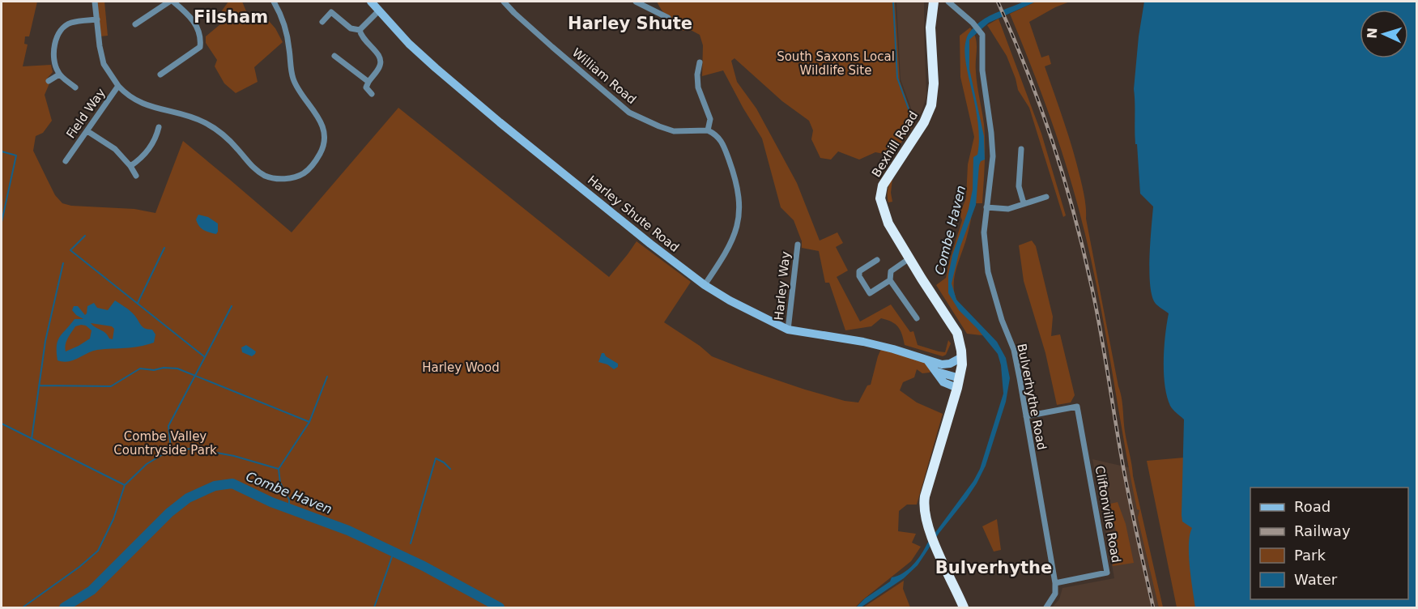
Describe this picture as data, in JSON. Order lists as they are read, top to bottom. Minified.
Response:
{"streets":{"highway":["Bexhill Road"],"main road":["Harley Shute Road"],"street":["William Road","Field Way","Harley Way","Bulverhythe Road","Cliftonville Road"]},"crossings":[["Bexhill Road","Harley Shute Road"],["Harley Shute Road","Harley Way"],["Bulverhythe Road","Cliftonville Road"]],"districts":["Filsham","Harley Shute","Bulverhythe"],"water":["Combe Haven"],"parks":["South Saxons Local Wildlife Site","Harley Wood","Combe Valley Countryside Park"],"legend":["Road","Railway","Park","Water"],"north":"left"}
